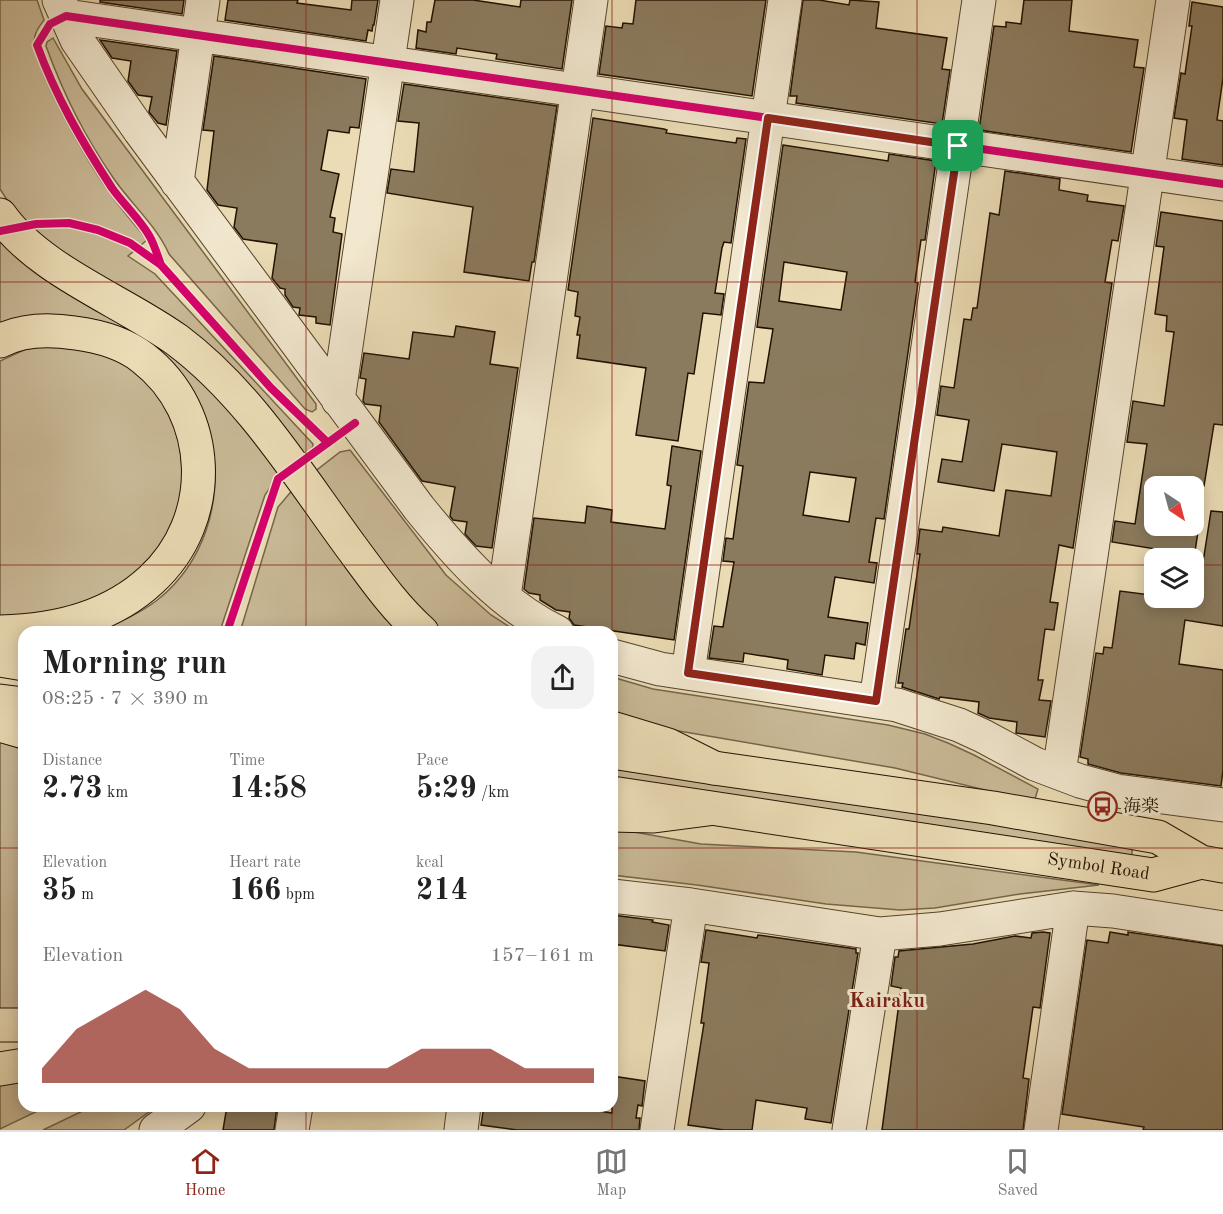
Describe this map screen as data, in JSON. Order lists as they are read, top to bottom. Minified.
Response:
{"streets":{"main road":["Symbol Road"]},"districts":["Kairaku"],"places":{"bus stop":["海楽"]},"north":"bottom right","page":{"heading":["Morning run","08:25 · 7 × 390 m"],"stats":[["Distance","2.73 km"],["Time","14:58"],["Pace","5:29 /km"],["Elevation","35 m"],["Heart rate","166 bpm"],["kcal","214"]],"chart":["Elevation","157–161 m"],"tabs":["Home","Map","Saved"]}}
